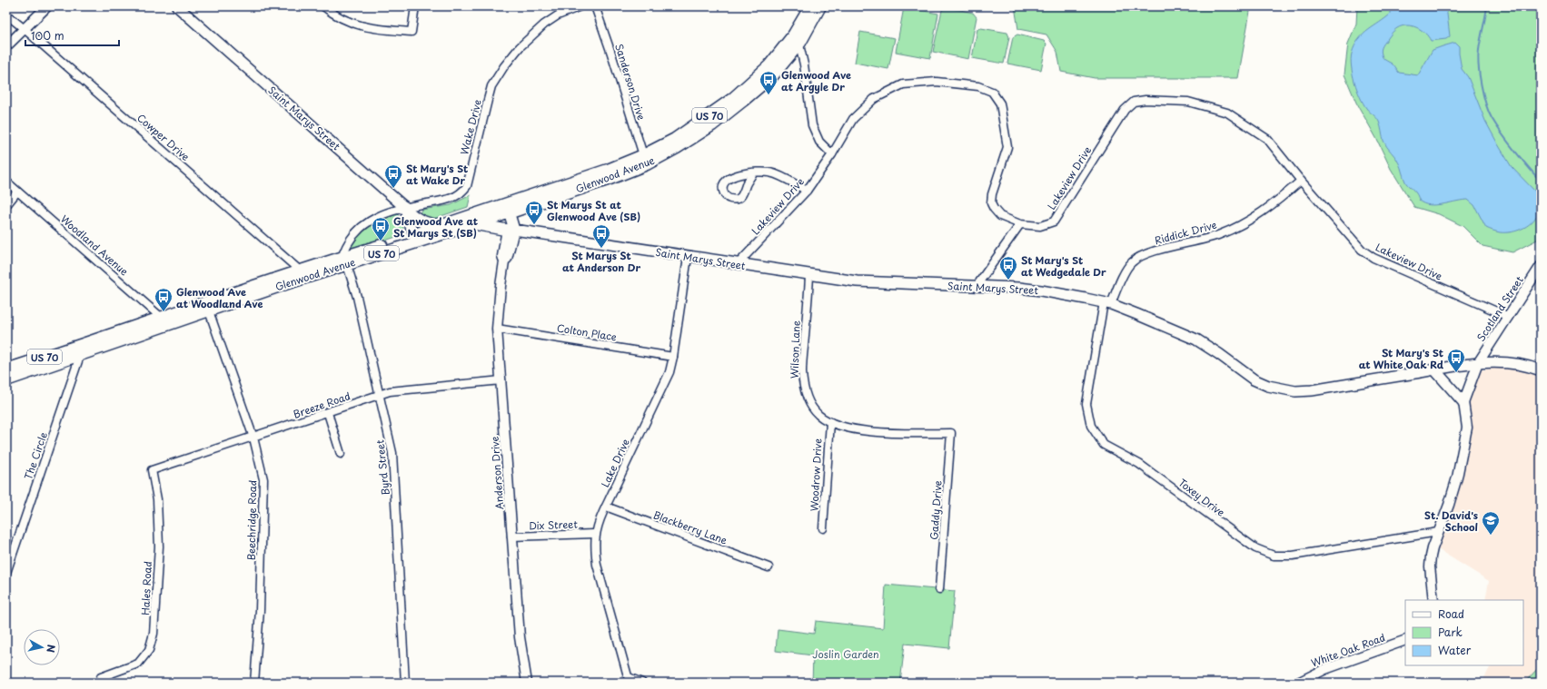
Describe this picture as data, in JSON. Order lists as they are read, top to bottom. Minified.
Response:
{"streets":{"main road":["US 70","Saint Marys Street","Glenwood Avenue"],"street":["Sanderson Drive","Wake Drive","Cowper Drive","Lakeview Drive","Riddick Drive","Woodland Avenue","Scotland Street","Colton Place","Wilson Lane","Breeze Road","The Circle","Lake Drive","Byrd Street","Anderson Drive","Woodrow Drive","Toxey Drive","Gaddy Drive","Beechridge Road","Dix Street","Blackberry Lane","Hales Road","White Oak Road"]},"crossings":[["Sanderson Drive","Glenwood Avenue"],["Saint Marys Street","Wake Drive"],["Saint Marys Street","Glenwood Avenue"],["Saint Marys Street","Lakeview Drive"],["Saint Marys Street","Riddick Drive"],["Saint Marys Street","Scotland Street"],["Saint Marys Street","Wilson Lane"],["Saint Marys Street","Lake Drive"],["Saint Marys Street","Anderson Drive"],["Saint Marys Street","Toxey Drive"],["Wake Drive","Glenwood Avenue"],["Wake Drive","Byrd Street"],["Cowper Drive","Glenwood Avenue"],["Glenwood Avenue","Woodland Avenue"],["Glenwood Avenue","The Circle"],["Glenwood Avenue","Byrd Street"],["Glenwood Avenue","Beechridge Road"],["Lakeview Drive","Riddick Drive"],["Lakeview Drive","Scotland Street"],["Riddick Drive","Toxey Drive"],["Colton Place","Lake Drive"],["Colton Place","Anderson Drive"],["Wilson Lane","Woodrow Drive"],["Wilson Lane","Gaddy Drive"],["Breeze Road","Byrd Street"],["Breeze Road","Anderson Drive"],["Breeze Road","Beechridge Road"],["Breeze Road","Hales Road"],["Lake Drive","Dix Street"],["Lake Drive","Blackberry Lane"],["Anderson Drive","Dix Street"]],"parks":["Joslin Garden"],"places":{"bus stop":["Glenwood Ave at Argyle Dr","St Mary's St at Wake Dr","St Marys St at Glenwood Ave (SB)","Glenwood Ave at St Marys St (SB)","St Marys St at Anderson Dr","St Mary's St at Wedgedale Dr","Glenwood Ave at Woodland Ave","St Mary's St at White Oak Rd"],"school or university":["St. David's School"]},"legend":["Road","Park","Water"],"scale_bar":"100 m","north":"right"}
